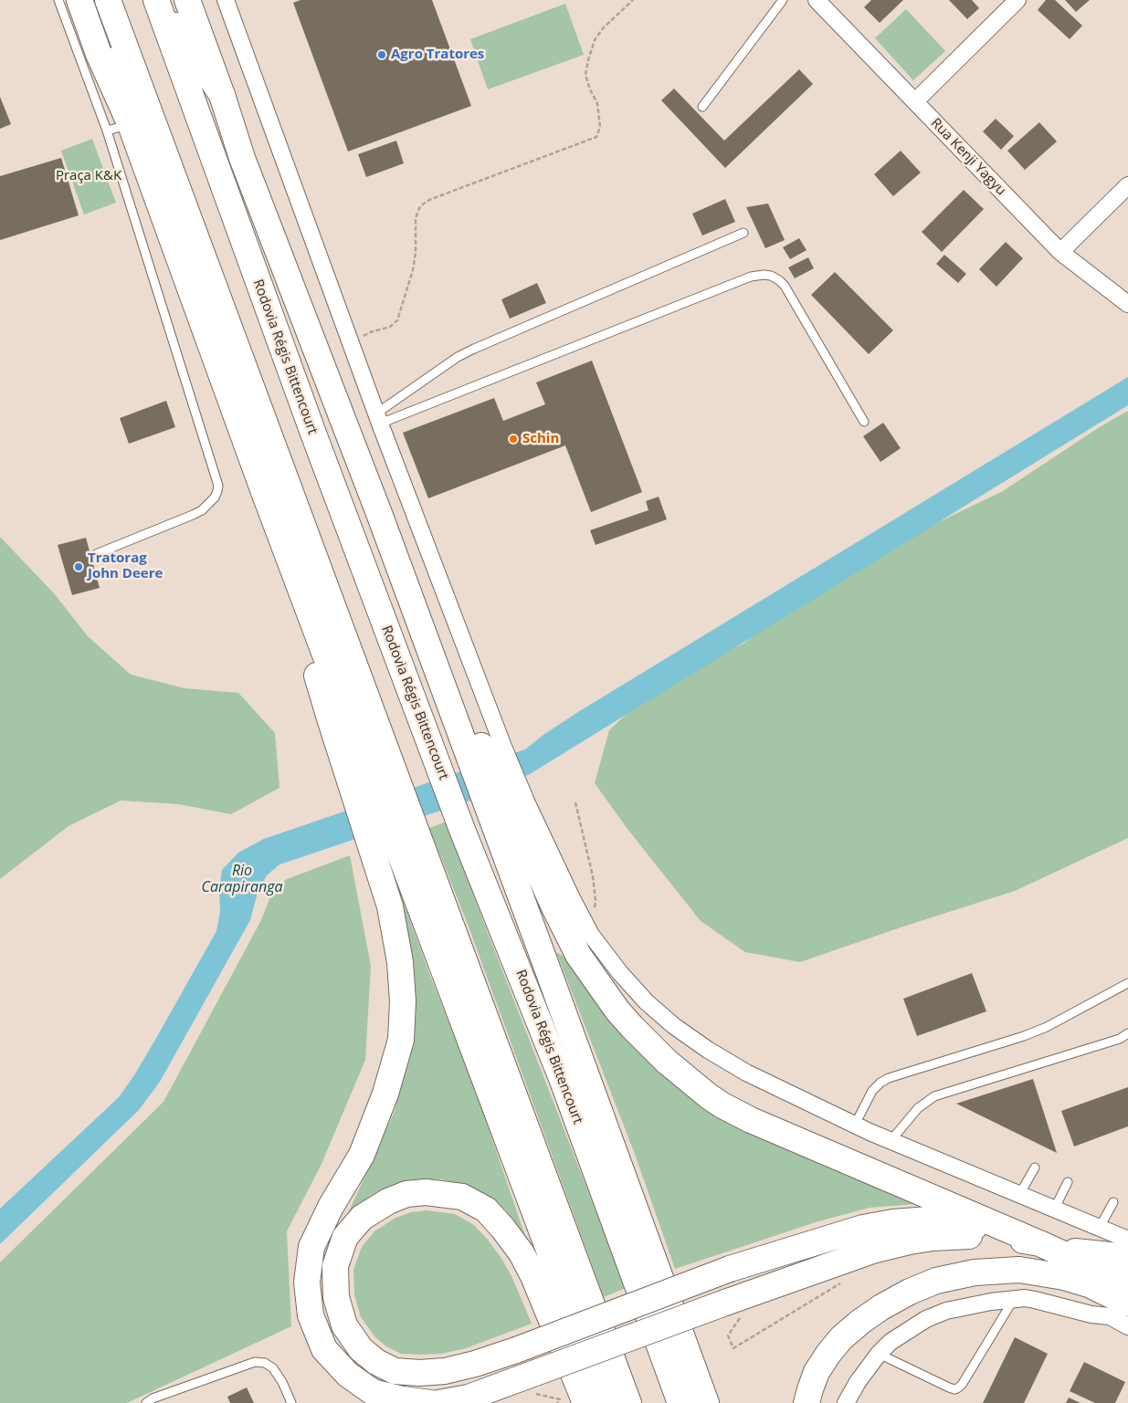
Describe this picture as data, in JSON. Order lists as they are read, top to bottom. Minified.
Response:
{"streets":{"main road":["Rodovia Régis Bittencourt"],"street":["Rua Kenji Yagyu"]},"water":["Rio Carapiranga"],"parks":["Praça K&K"],"places":["Agro Tratores","Schin","Tratorag John Deere"]}
